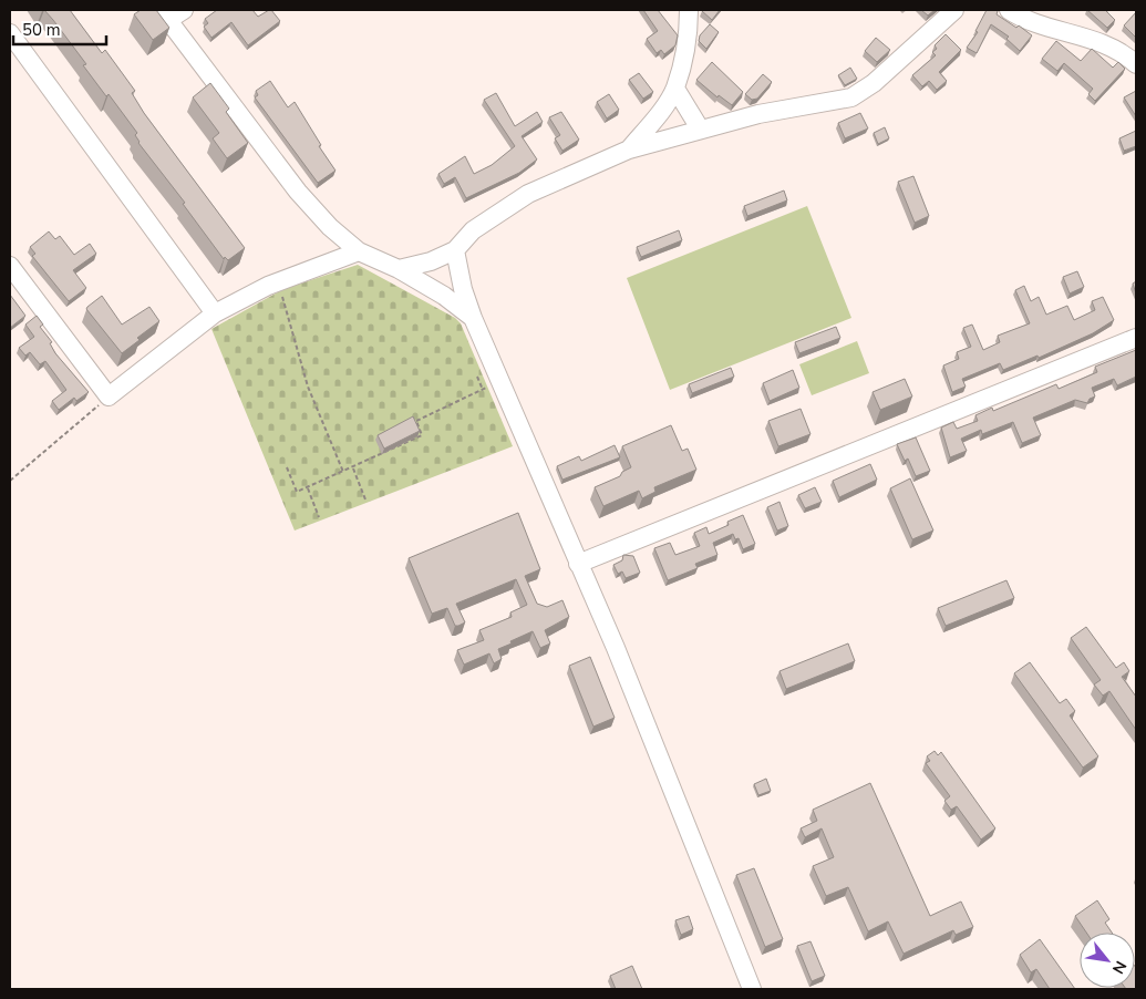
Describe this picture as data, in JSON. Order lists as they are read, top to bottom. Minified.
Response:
{"scale_bar":"50 m","north":"bottom right"}
